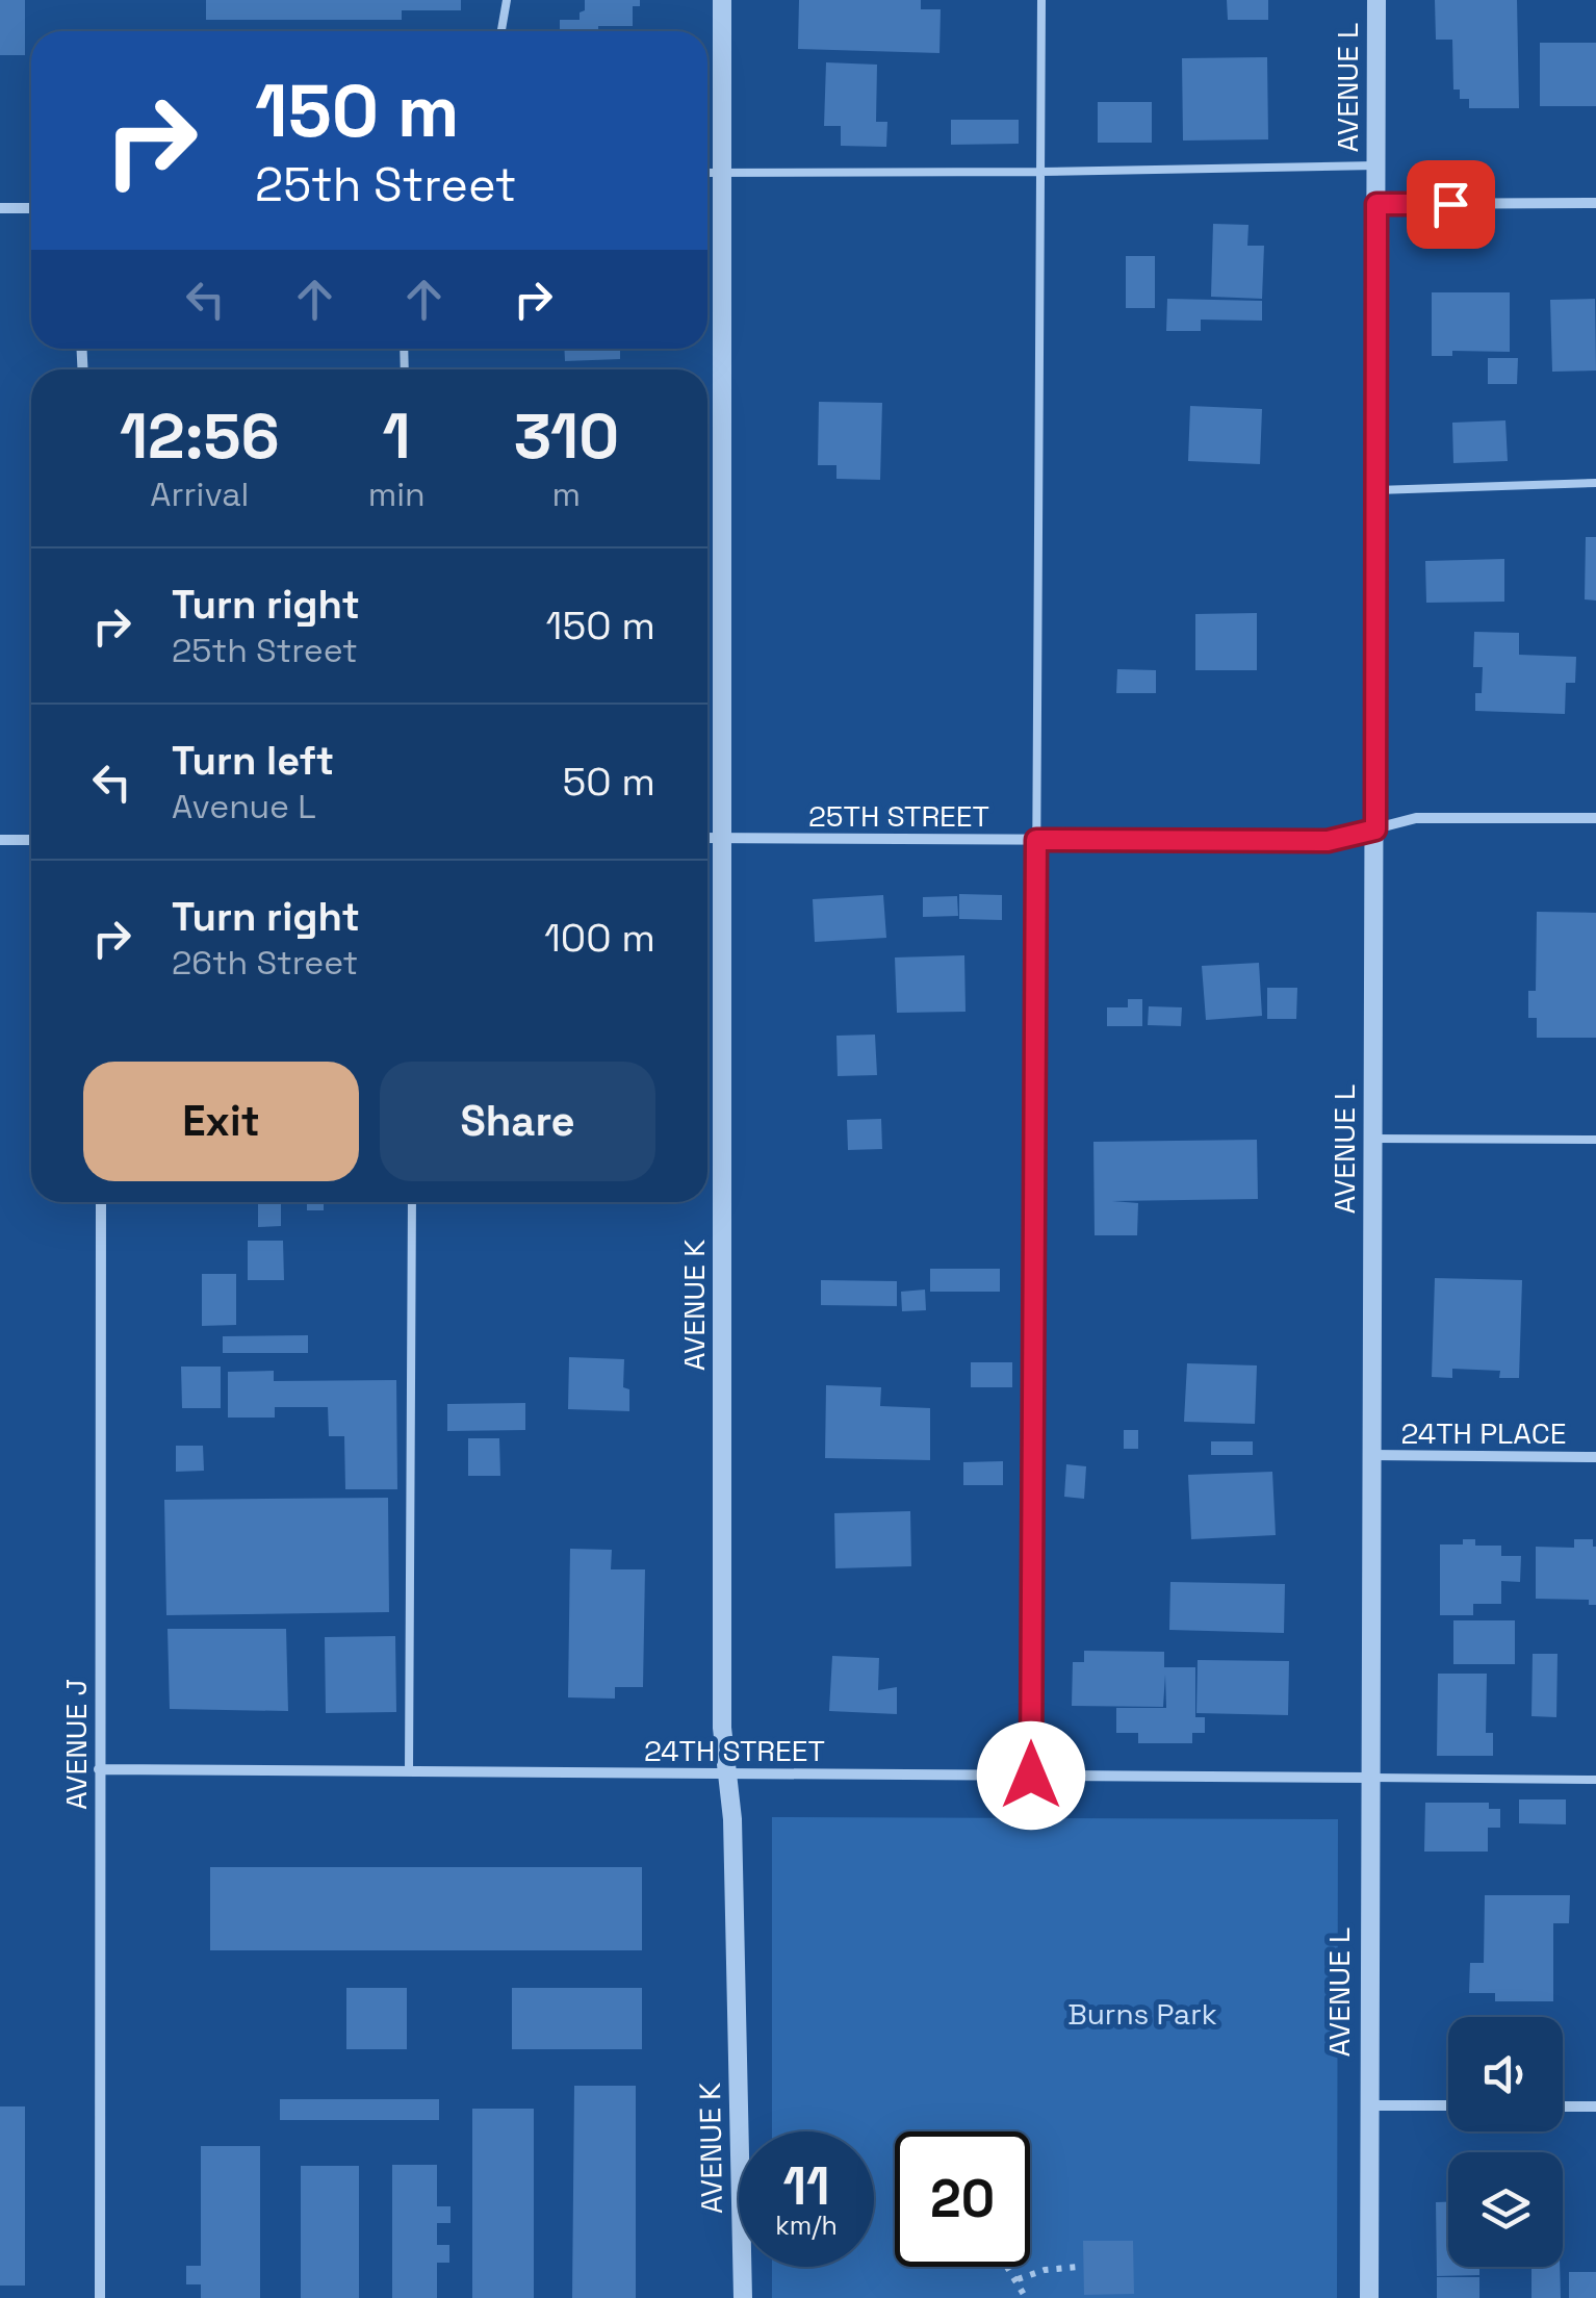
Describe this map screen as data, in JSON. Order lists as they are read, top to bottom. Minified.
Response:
{"streets":{"street":["AVENUE L","25TH STREET","AVENUE K","24TH PLACE","AVENUE J","24TH STREET"]},"crossings":[["AVENUE L","25TH STREET"],["AVENUE L","24TH PLACE"],["AVENUE L","24TH STREET"],["25TH STREET","AVENUE K"],["AVENUE K","24TH STREET"],["AVENUE J","24TH STREET"]],"parks":["Burns Park"],"page":{"turn":["150 m","25th Street"],"eta":["12:56","Arrival","1","min","310","m"],"list":[{"name":"Turn right","note":"25th Street","value":"150 m"},{"name":"Turn left","note":"Avenue L","value":"50 m"},{"name":"Turn right","note":"26th Street","value":"100 m"}],"buttons":["Exit","Share"],"speed":"11 km/h","limit":"20"}}
